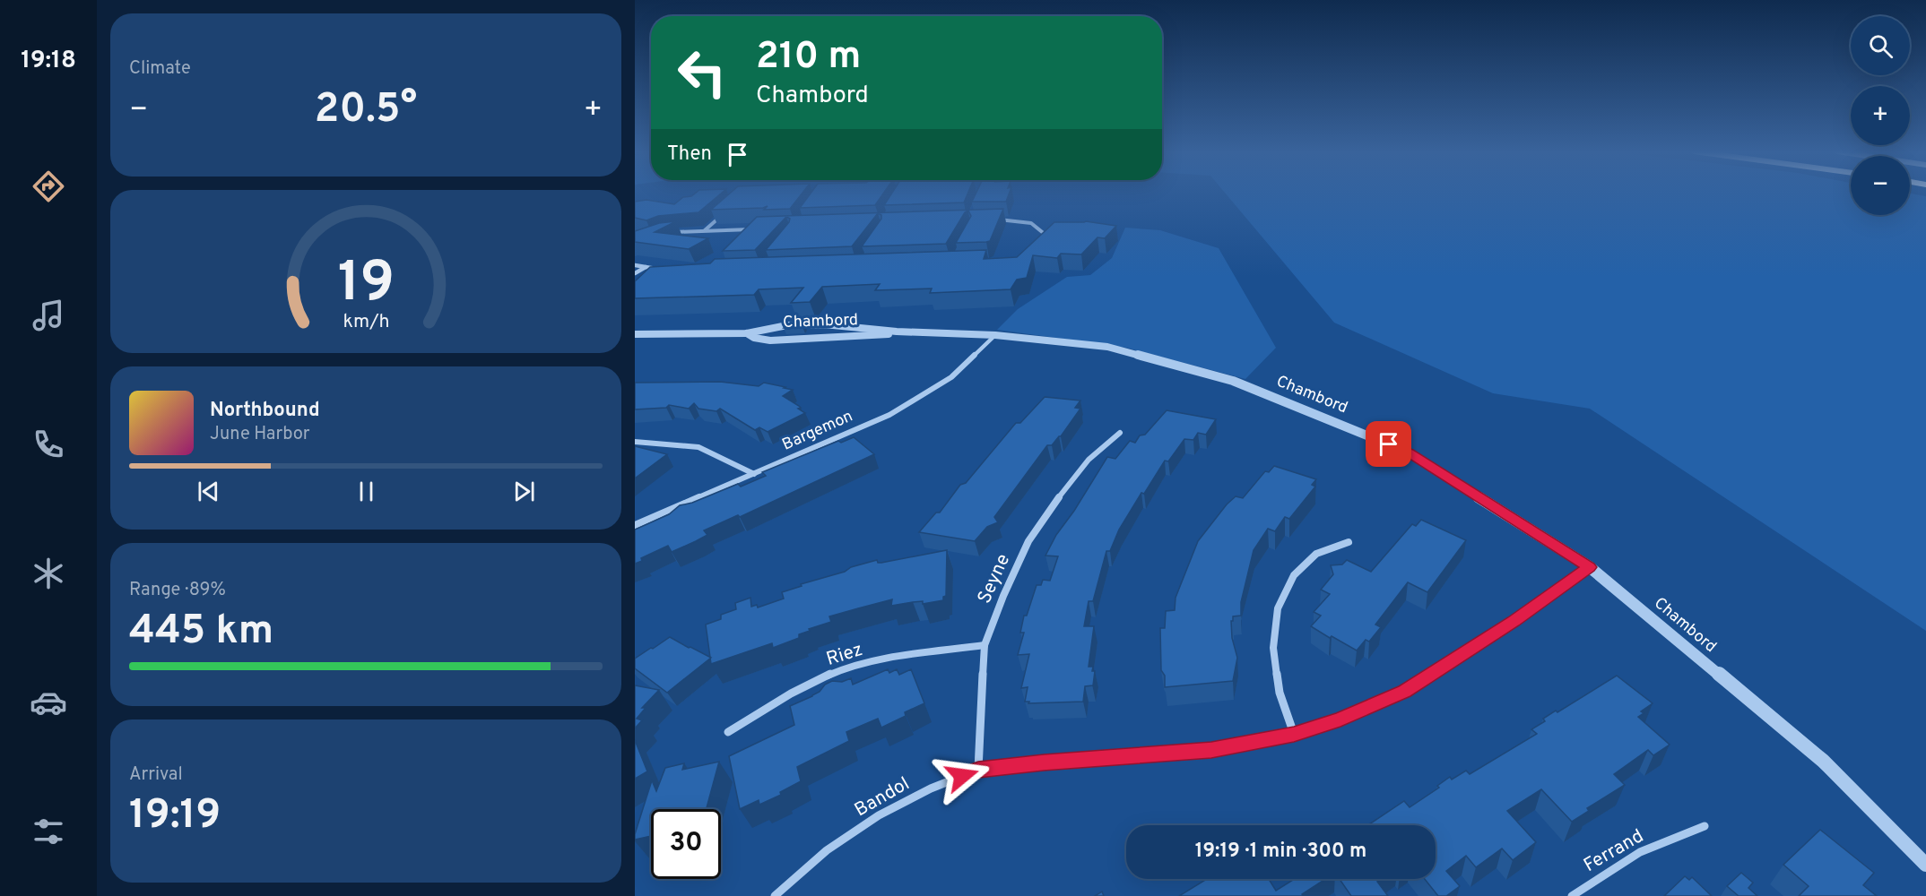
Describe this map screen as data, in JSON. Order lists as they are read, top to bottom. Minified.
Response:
{"streets":{"street":["Chambord","Bargemon","Seyne","Riez","Bandol","Ferrand"]},"crossings":[["Chambord","Bargemon"],["Chambord","Bandol"],["Seyne","Riez"],["Seyne","Bandol"]],"page":{"tabs":"19:18","tile":["Climate",["Range · 89%","445 km"],["Arrival","19:19"]],"map_buttons":["+","−"],"turn":["210 m","Chambord"],"heat":["−","20.5°","+"],"then":"Then","song":["Northbound","June Harbor"],"limit":"30","trip":"19:19 · 1 min · 300 m","gauge":["19","km/h"]}}
